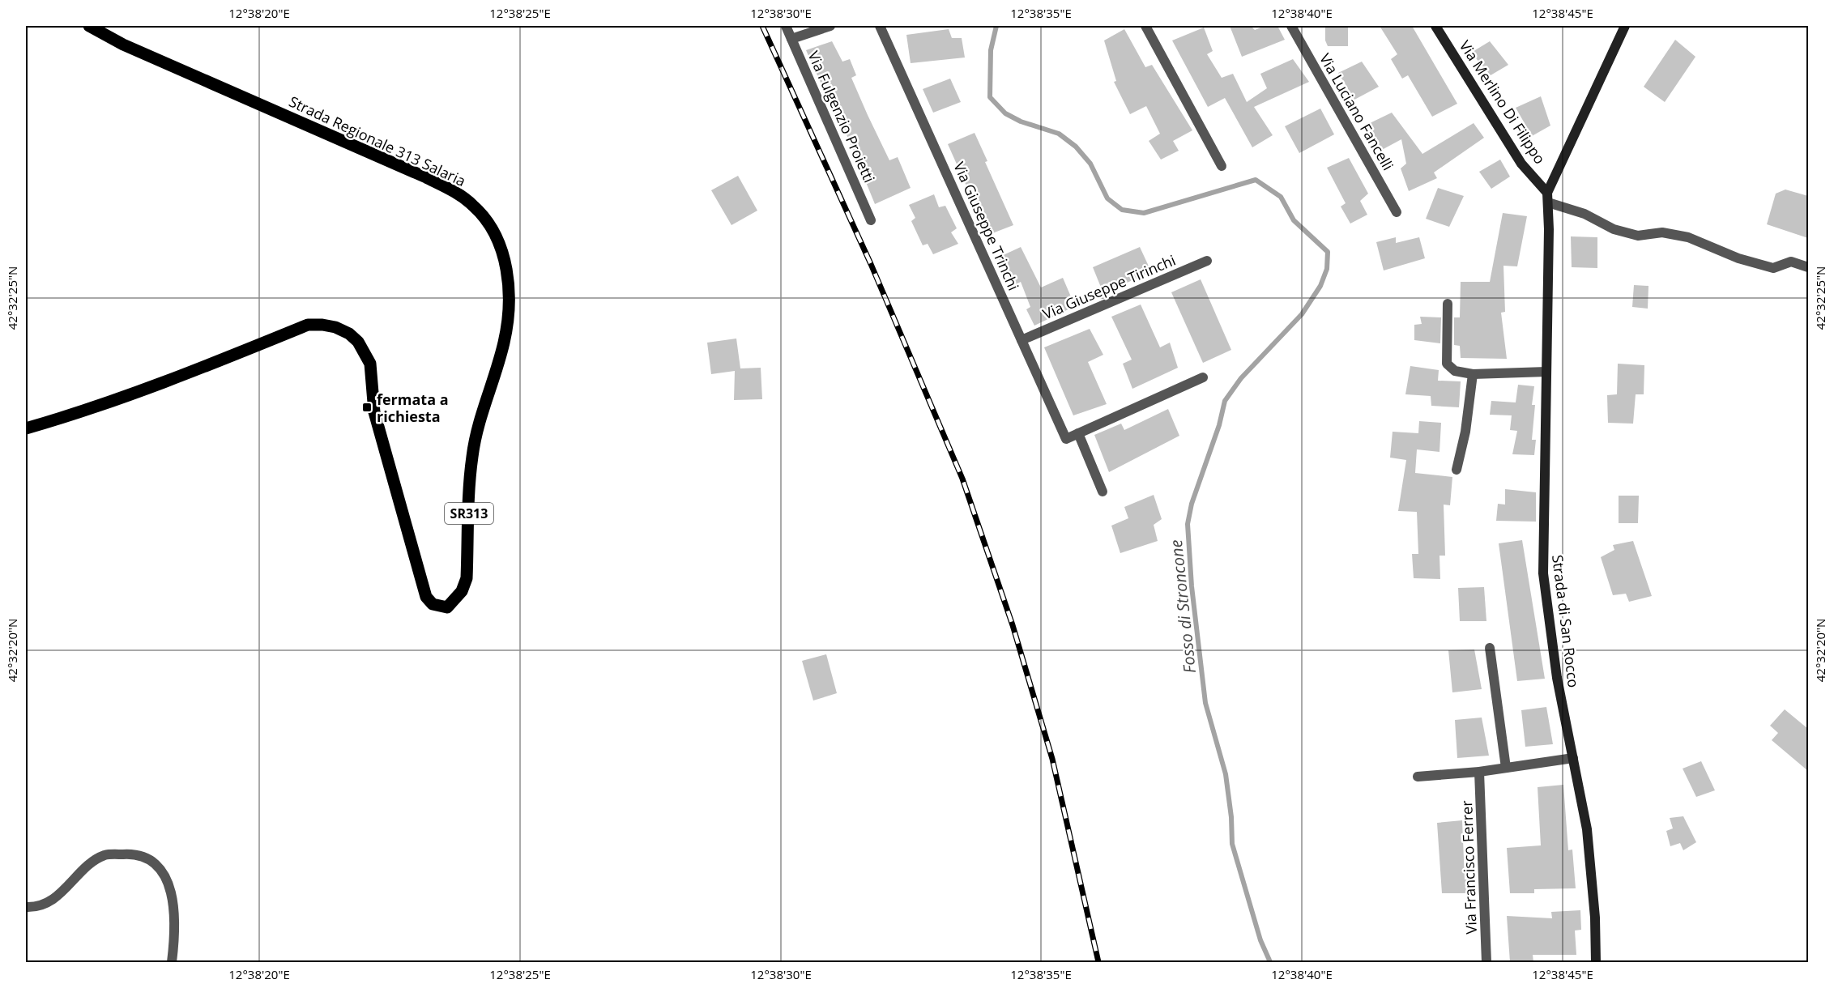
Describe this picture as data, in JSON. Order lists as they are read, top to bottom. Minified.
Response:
{"streets":{"main road":["Via Merlino Di Filippo","Strada Regionale 313 Salaria","SR313","Strada di San Rocco"],"street":["Via Luciano Fancelli","Via Fulgenzio Proietti","Via Giuseppe Trinchi","Via Giuseppe Tirinchi","Via Francisco Ferrer"]},"crossings":[["Via Merlino Di Filippo","Strada di San Rocco"],["Via Giuseppe Trinchi","Via Giuseppe Tirinchi"]],"water":["Fosso di Stroncone"],"places":{"transit":["fermata a richiesta"]},"coordinates":["12°38'20\"E","12°38'25\"E","12°38'30\"E","12°38'35\"E","12°38'40\"E","12°38'45\"E","42°32'25\"N","42°32'20\"N"]}
